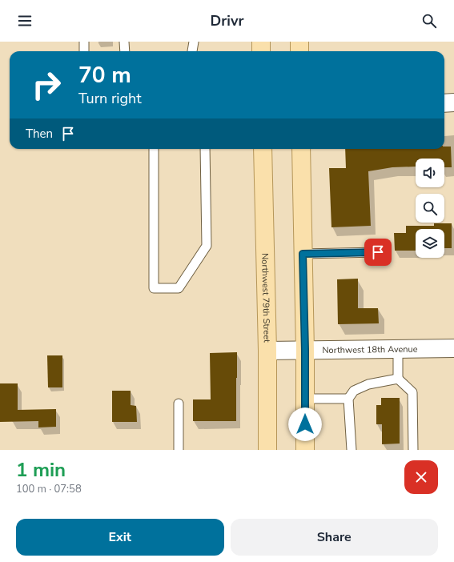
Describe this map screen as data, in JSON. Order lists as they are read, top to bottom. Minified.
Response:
{"streets":{"main road":["Northwest 79th Street"],"street":["Northwest 18th Avenue"]},"crossings":[["Northwest 79th Street","Northwest 18th Avenue"]],"page":{"header":"Drivr","turn":["70 m","Turn right"],"then":"Then","heading":["1 min","100 m · 07:58"],"buttons":["Exit","Share"]}}
